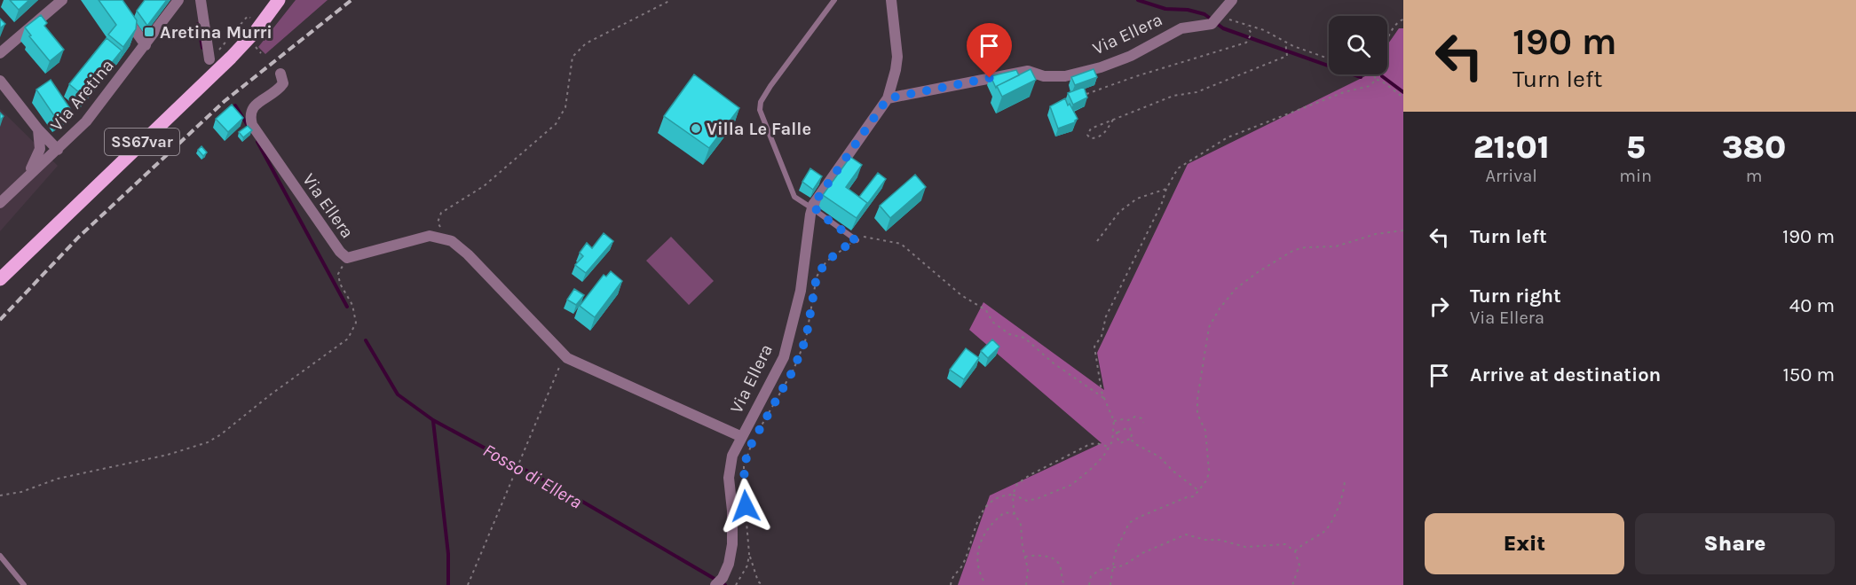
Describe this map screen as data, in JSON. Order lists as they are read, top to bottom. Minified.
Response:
{"streets":{"main road":["SS67var"],"street":["Via Ellera","Via Aretina"]},"water":["Fosso di Ellera"],"places":{"transit":["Aretina Murri"],"other":["Villa Le Falle"]},"page":{"turn":["190 m","Turn left"],"eta":["21:01","Arrival","5","min","380","m"],"list":[{"name":"Turn left","value":"190 m"},{"name":"Turn right","note":"Via Ellera","value":"40 m"},{"name":"Arrive at destination","value":"150 m"}],"buttons":["Exit","Share"]}}
